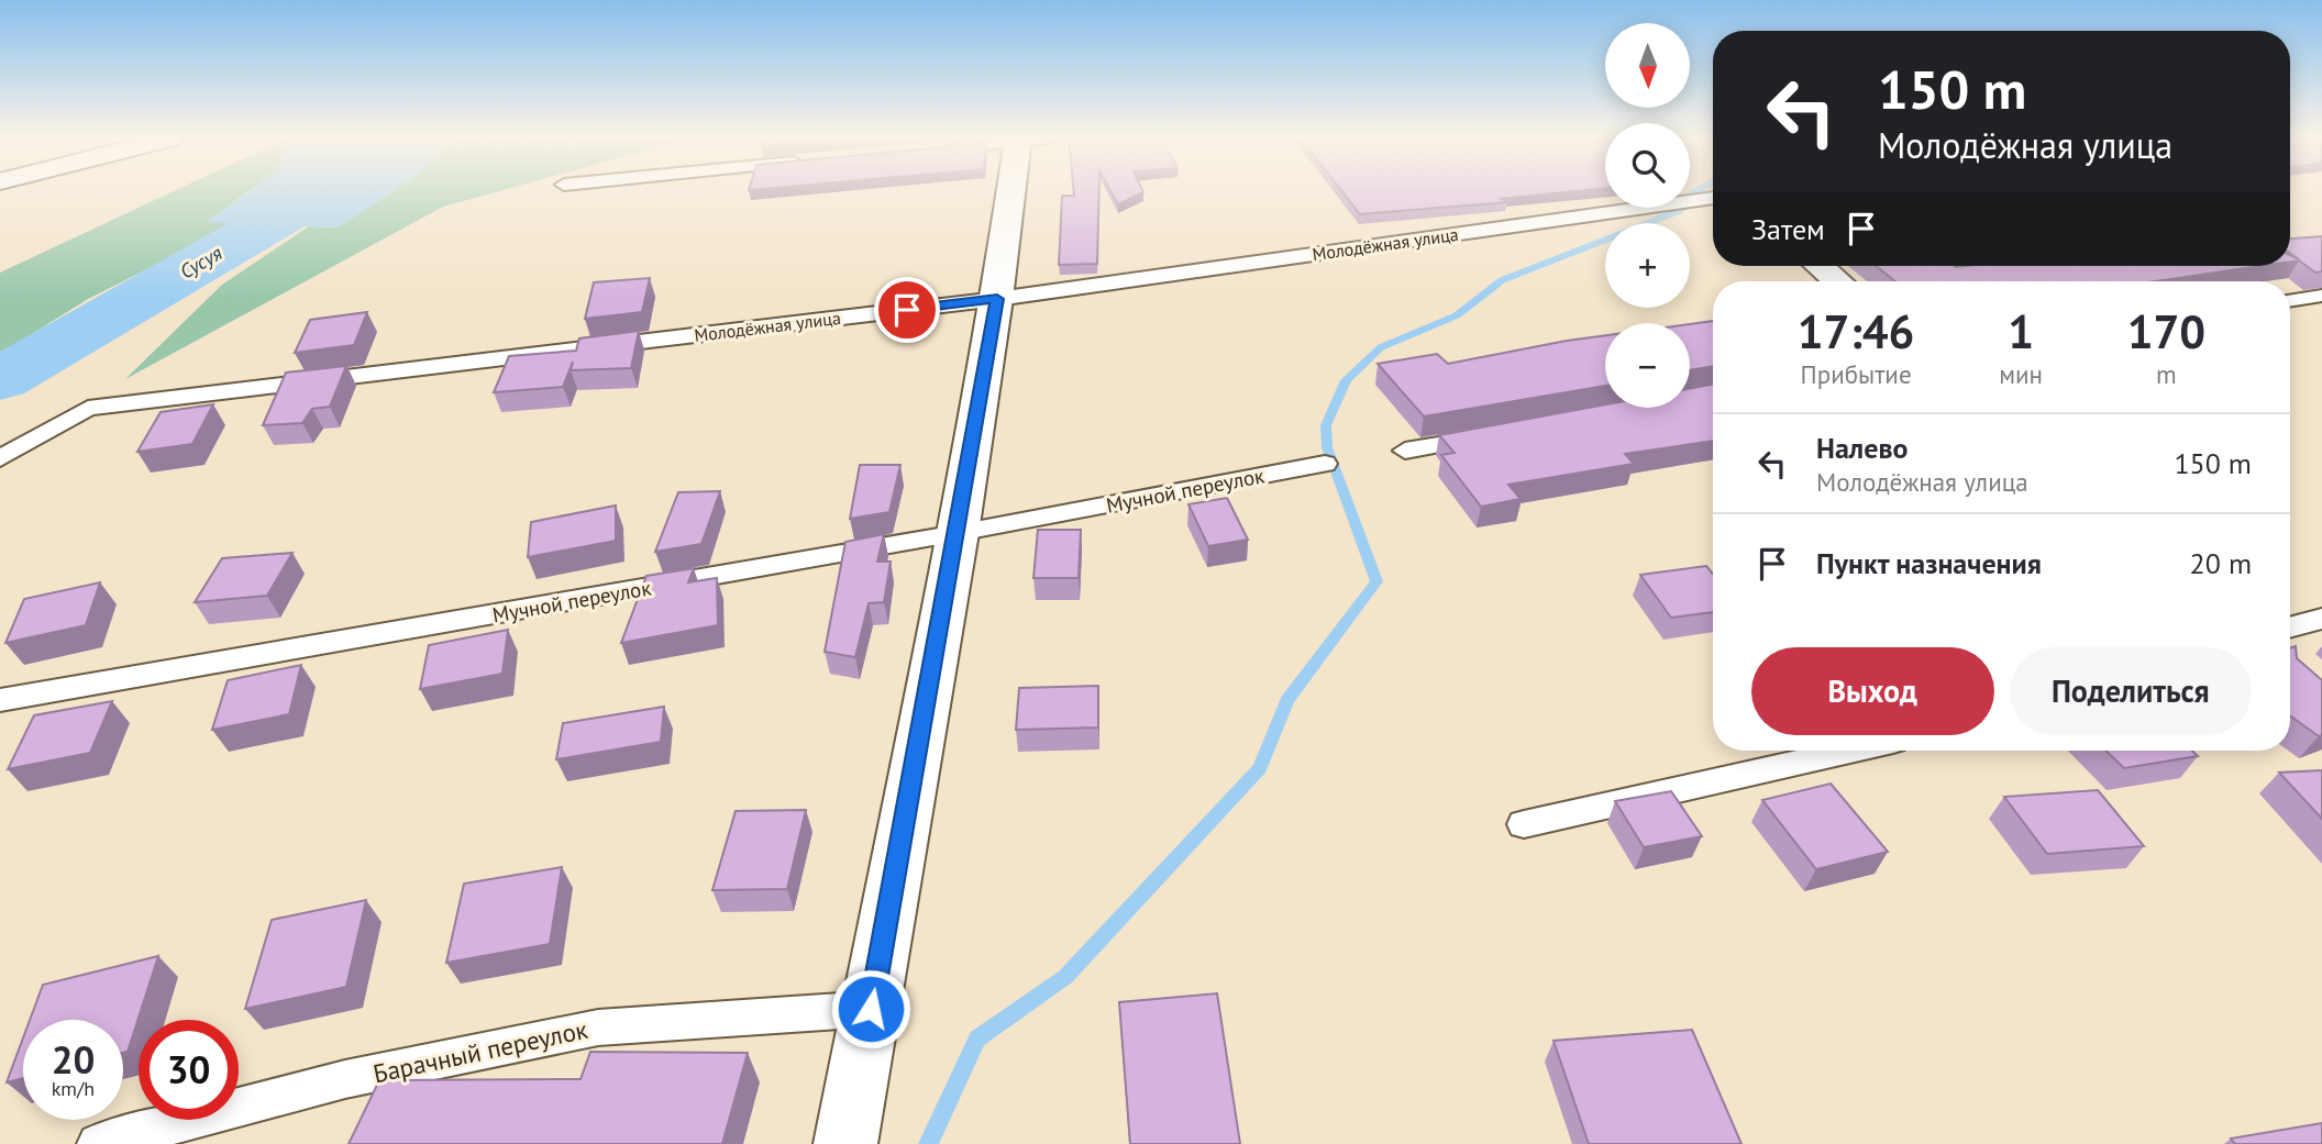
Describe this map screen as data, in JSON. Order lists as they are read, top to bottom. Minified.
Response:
{"streets":{"lane":["Молодёжная улица","Мучной переулок","Барачный переулок"]},"water":["Сусуя"],"north":"bottom","page":{"map_buttons":["+","−"],"turn":["150 m","Молодёжная улица"],"then":"Затем","eta":["17:46","Прибытие","1","мин","170","m"],"list":[{"name":"Налево","note":"Молодёжная улица","value":"150 m"},{"name":"Пункт назначения","value":"20 m"}],"buttons":["Выход","Поделиться"],"speed":"20 km/h","limit":"30"}}
